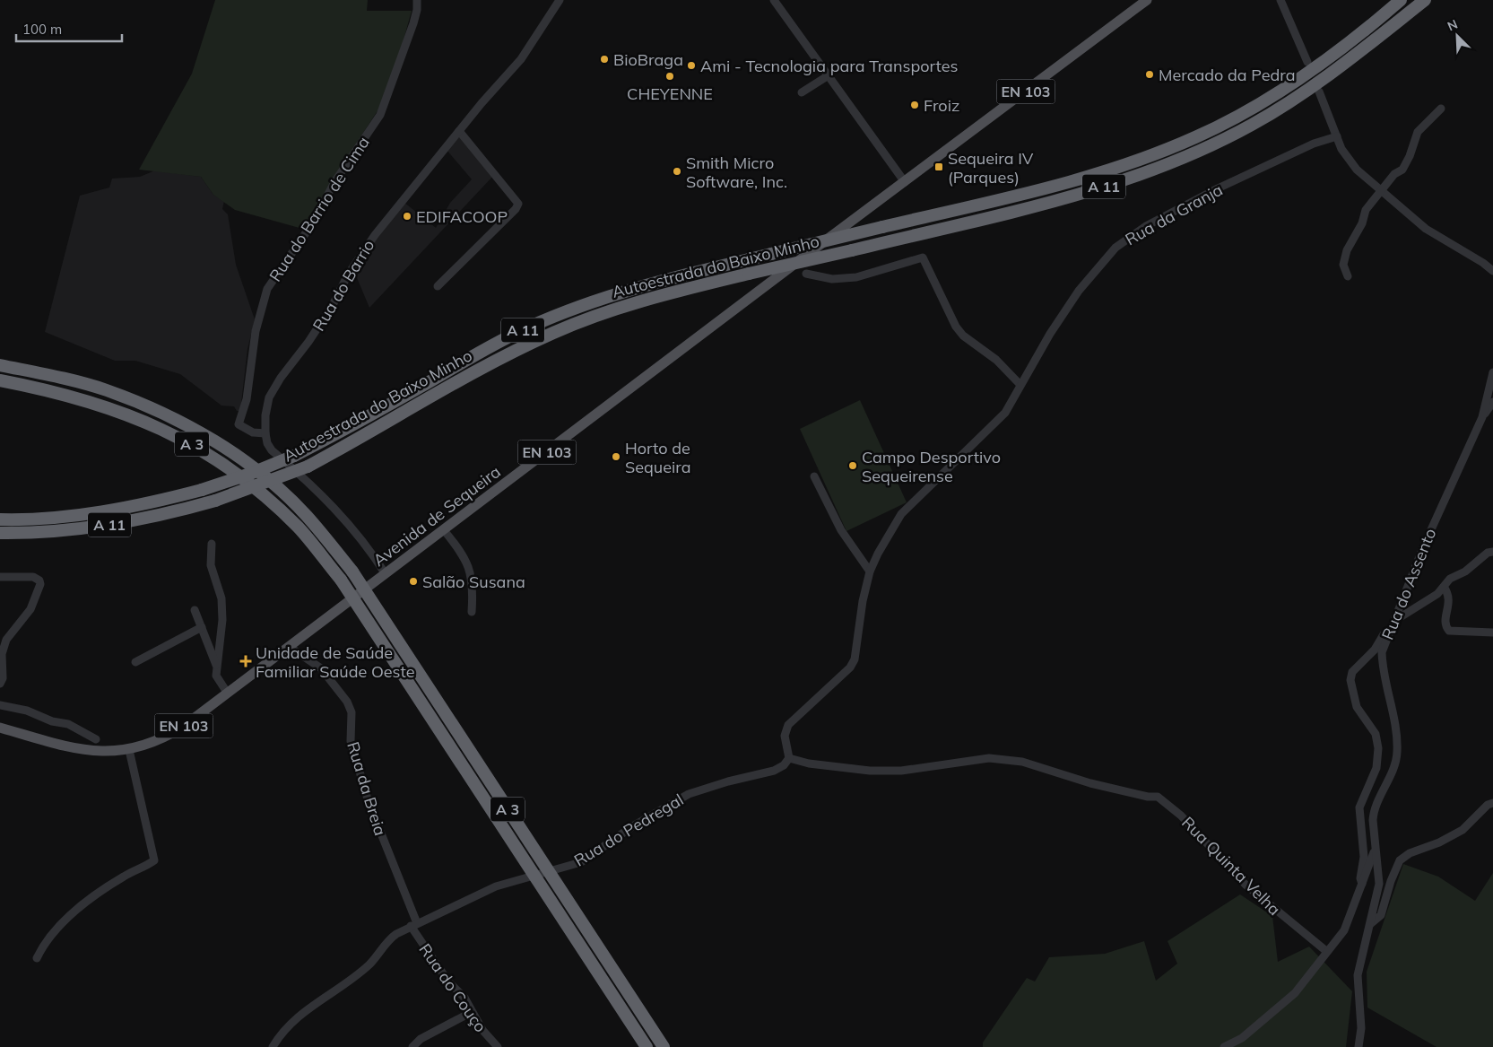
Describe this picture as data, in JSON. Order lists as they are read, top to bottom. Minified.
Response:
{"streets":{"highway":["A 11","Autoestrada do Baixo Minho","A 3"],"main road":["EN 103","Avenida de Sequeira"],"street":["Rua do Barrio de Cima","Rua da Granja","Rua do Barrio","Rua do Assento","Rua da Breia","Rua do Pedregal","Rua Quinta Velha","Rua do Couço"]},"crossings":[["EN 103","Avenida de Sequeira"],["Rua do Barrio de Cima","Rua do Barrio"],["Rua da Granja","Rua do Pedregal"],["Rua da Granja","Rua Quinta Velha"],["Rua do Barrio","Avenida de Sequeira"],["Avenida de Sequeira","Rua da Breia"],["Rua da Breia","Rua do Pedregal"],["Rua da Breia","Rua do Couço"],["Rua do Pedregal","Rua Quinta Velha"],["Rua do Pedregal","Rua do Couço"]],"places":{"other":["BioBraga","Ami - Tecnologia para Transportes","Mercado da Pedra","CHEYENNE","Froiz","Smith Micro Software, Inc.","EDIFACOOP","Horto de Sequeira","Campo Desportivo Sequeirense","Salão Susana"],"transit":["Sequeira IV (Parques)"],"health":["Unidade de Saúde Familiar Saúde Oeste"]},"scale_bar":"100 m","north":"top left"}
